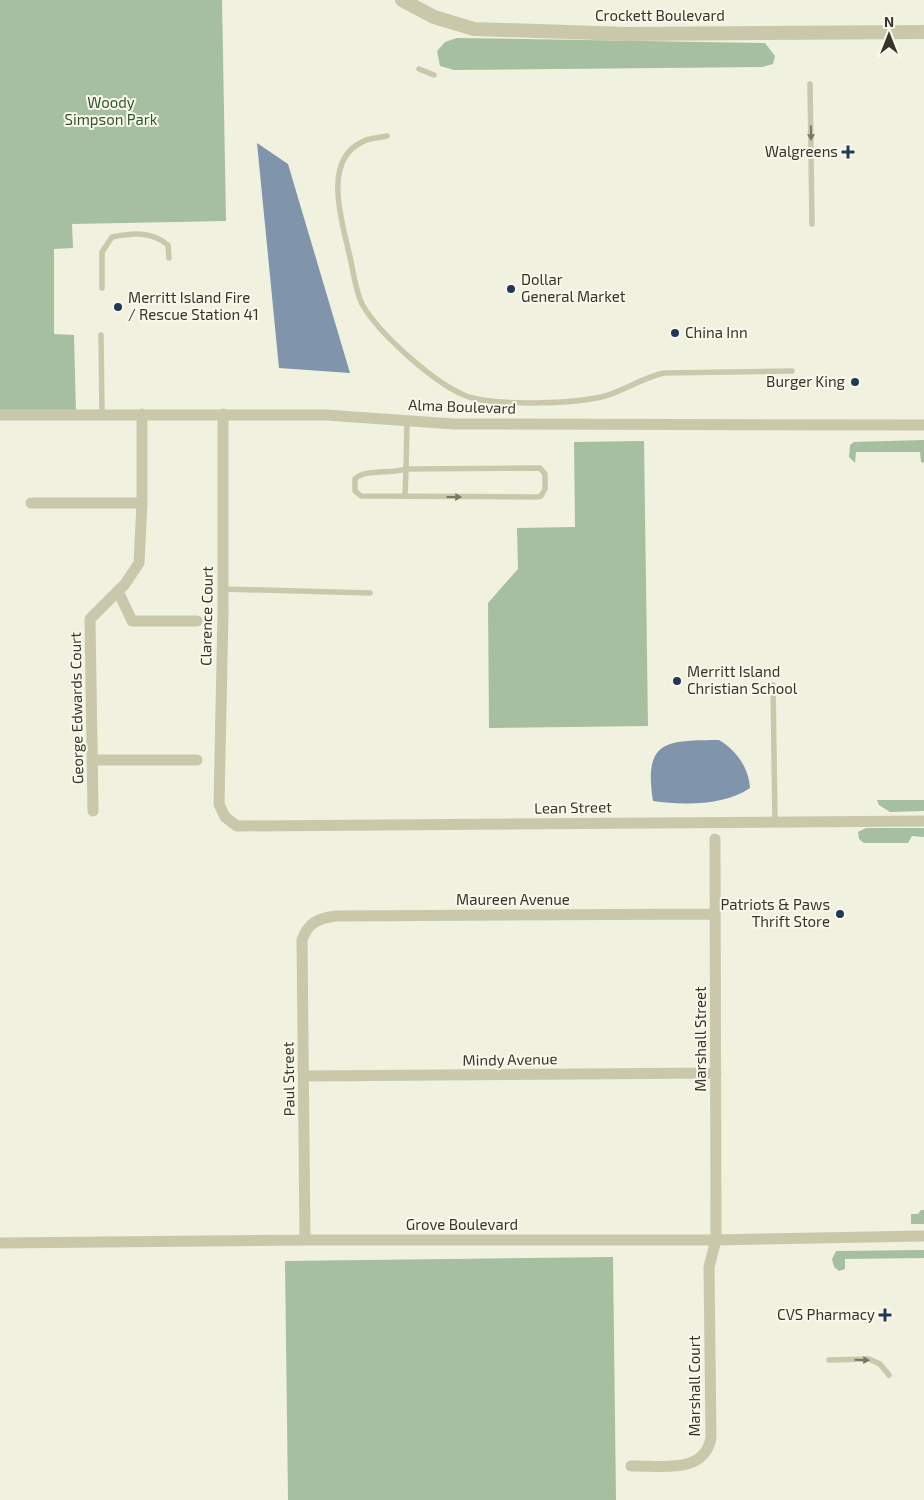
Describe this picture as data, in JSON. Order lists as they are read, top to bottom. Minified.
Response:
{"streets":{"street":["Crockett Boulevard","Alma Boulevard","Clarence Court","George Edwards Court","Lean Street","Maureen Avenue","Marshall Street","Mindy Avenue","Paul Street","Grove Boulevard","Marshall Court"]},"crossings":[["Alma Boulevard","Clarence Court"],["Alma Boulevard","George Edwards Court"],["Clarence Court","Lean Street"],["Maureen Avenue","Marshall Street"],["Maureen Avenue","Paul Street"],["Marshall Street","Mindy Avenue"],["Marshall Street","Grove Boulevard"],["Marshall Street","Marshall Court"],["Mindy Avenue","Paul Street"],["Paul Street","Grove Boulevard"],["Grove Boulevard","Marshall Court"]],"parks":["Woody Simpson Park"],"places":{"health":["Walgreens","CVS Pharmacy"],"other":["Dollar General Market","Merritt Island Fire / Rescue Station 41","China Inn","Burger King","Merritt Island Christian School","Patriots & Paws Thrift Store"]},"north":"top"}
